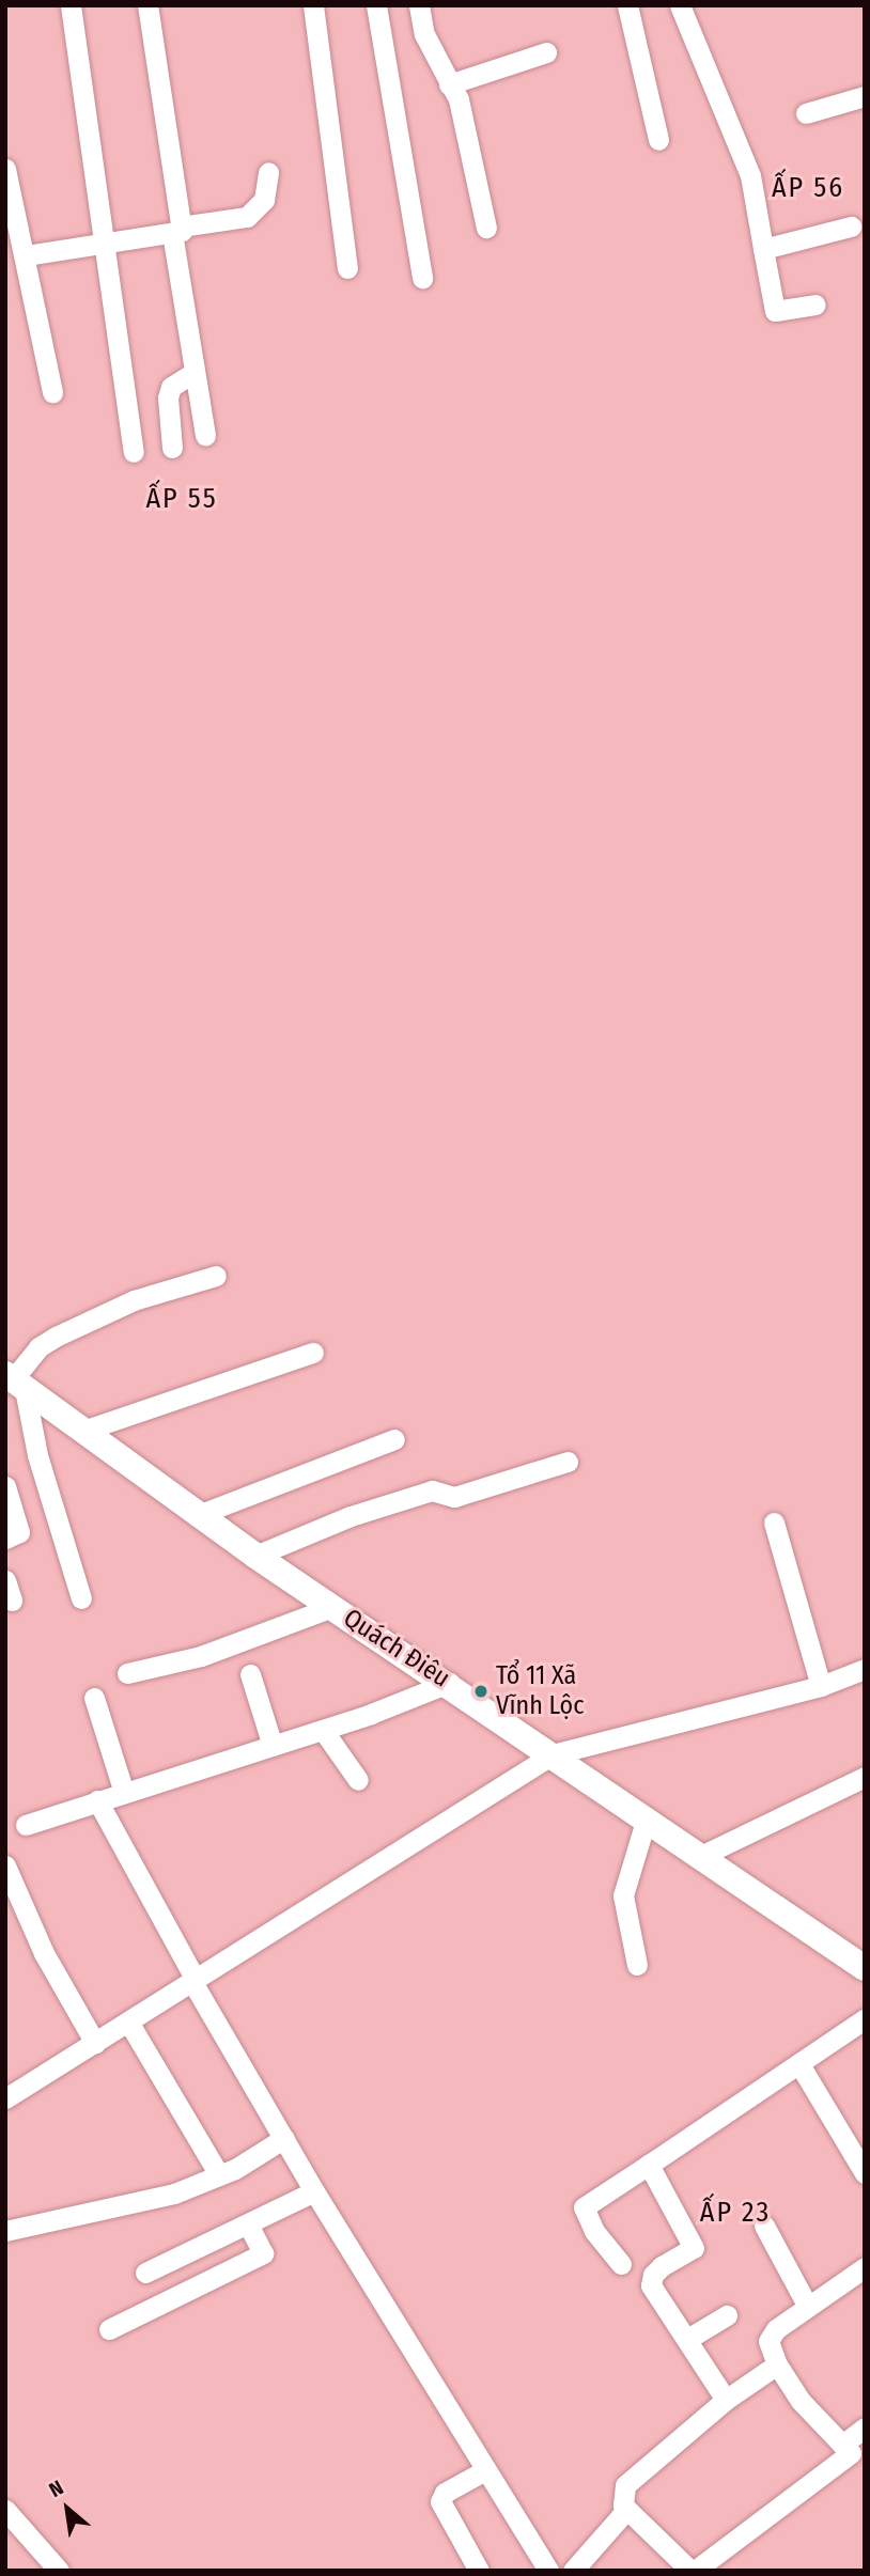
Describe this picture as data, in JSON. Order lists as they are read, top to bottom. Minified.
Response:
{"streets":{"main road":["Quách Điêu"]},"districts":["ẤP 56","ẤP 55","ẤP 23"],"places":["Tổ 11 Xã Vĩnh Lộc"],"north":"top left"}
